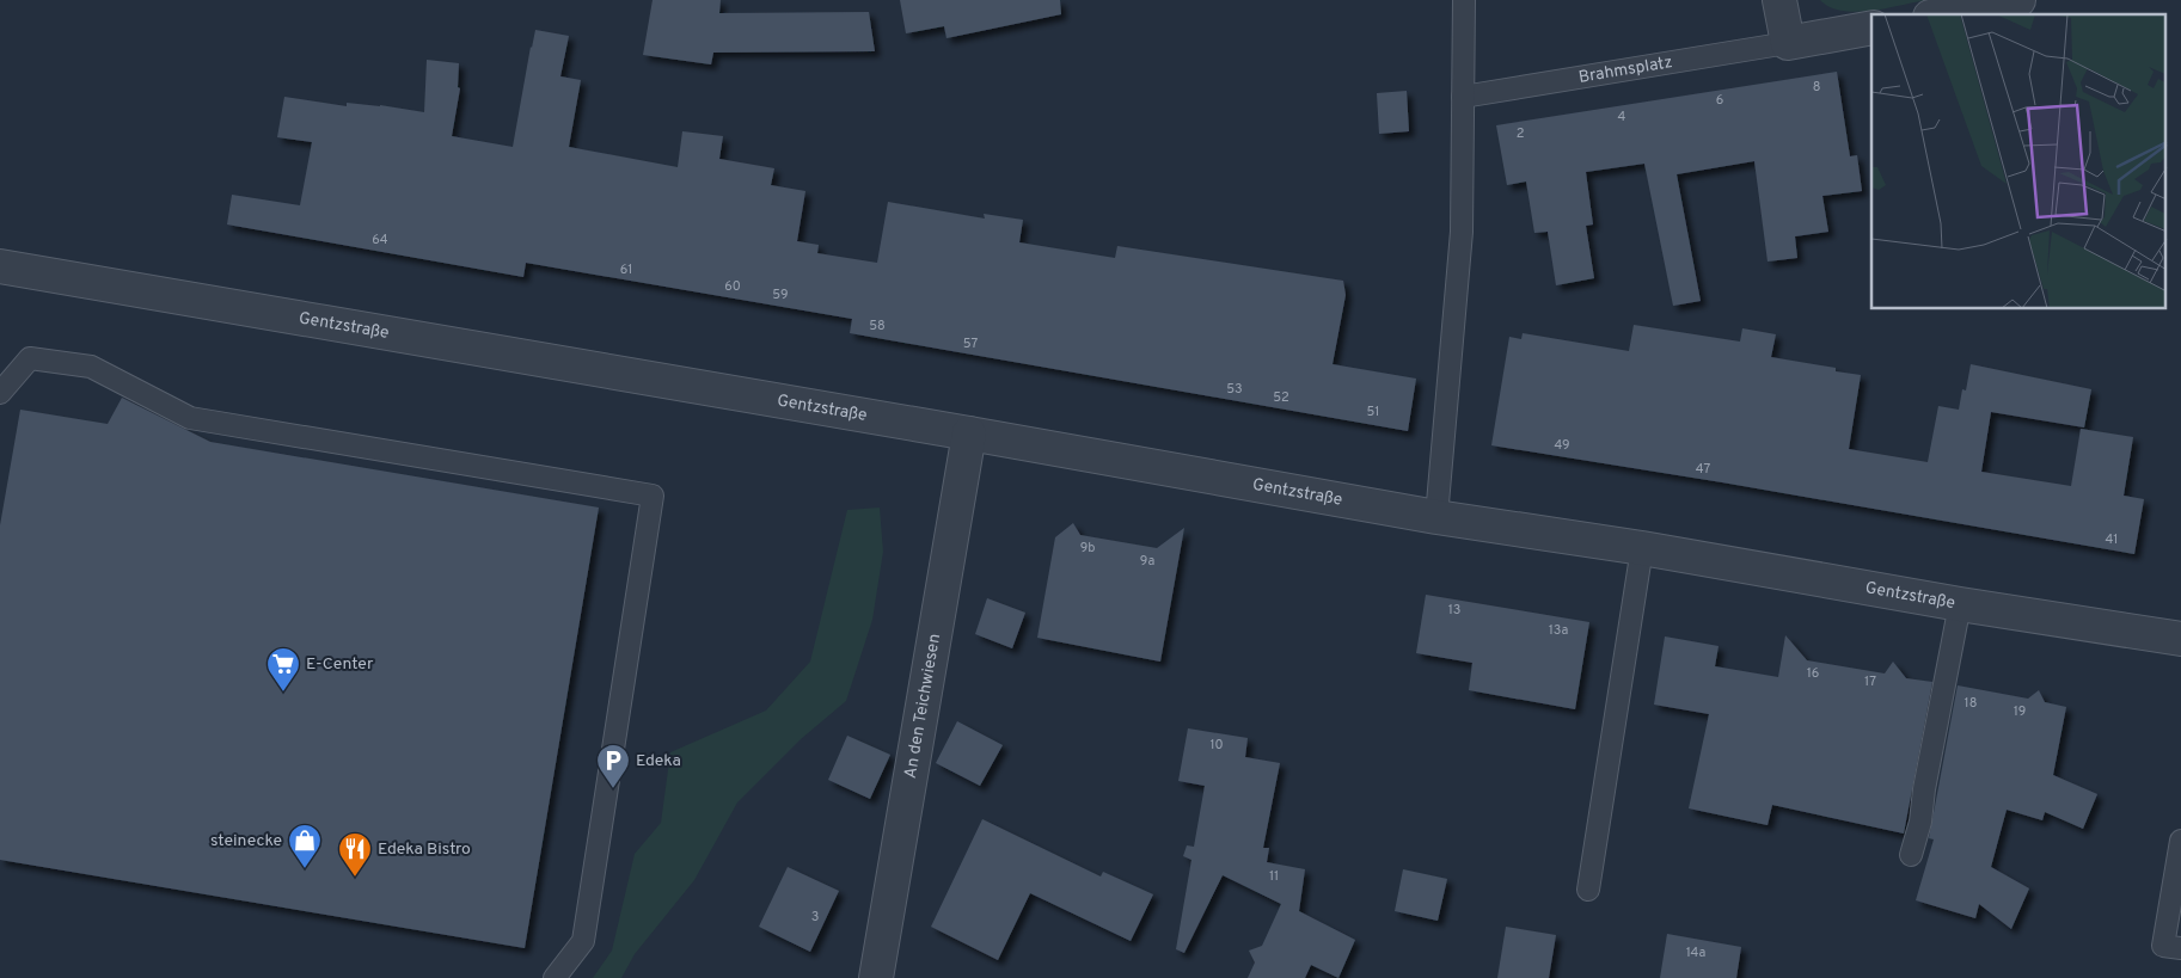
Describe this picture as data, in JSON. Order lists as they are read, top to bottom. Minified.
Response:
{"streets":{"street":["Brahmsplatz","Gentzstraße","An den Teichwiesen"]},"crossings":[["Gentzstraße","An den Teichwiesen"]],"places":{"supermarket":["E-Center"],"parking":["Edeka"],"shop":["steinecke"],"restaurant":["Edeka Bistro"]},"house_numbers":["8","6","4","2","64","61","60","59","58","57","53","52","51","49","47","41","9b","9a","13","13a","16","17","18","19","10","11","3","14a"]}
